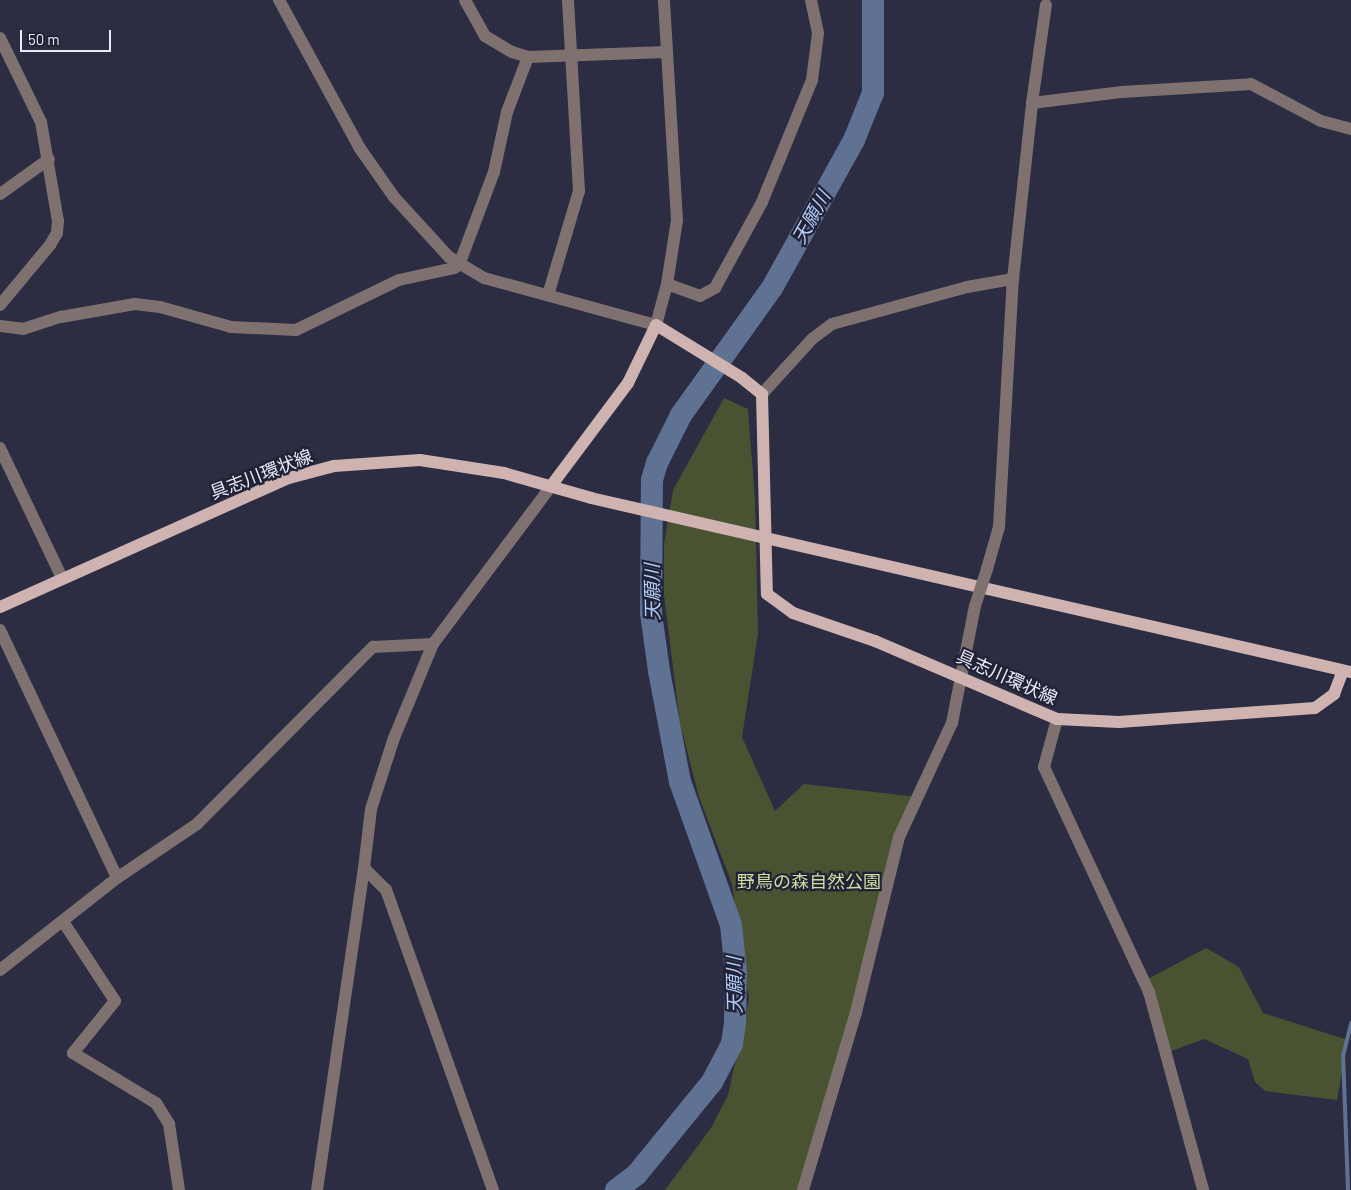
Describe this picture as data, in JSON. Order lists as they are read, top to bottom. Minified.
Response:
{"streets":{"main road":["具志川環状線"]},"water":["天願川"],"parks":["野鳥の森自然公園"],"scale_bar":"50 m"}
